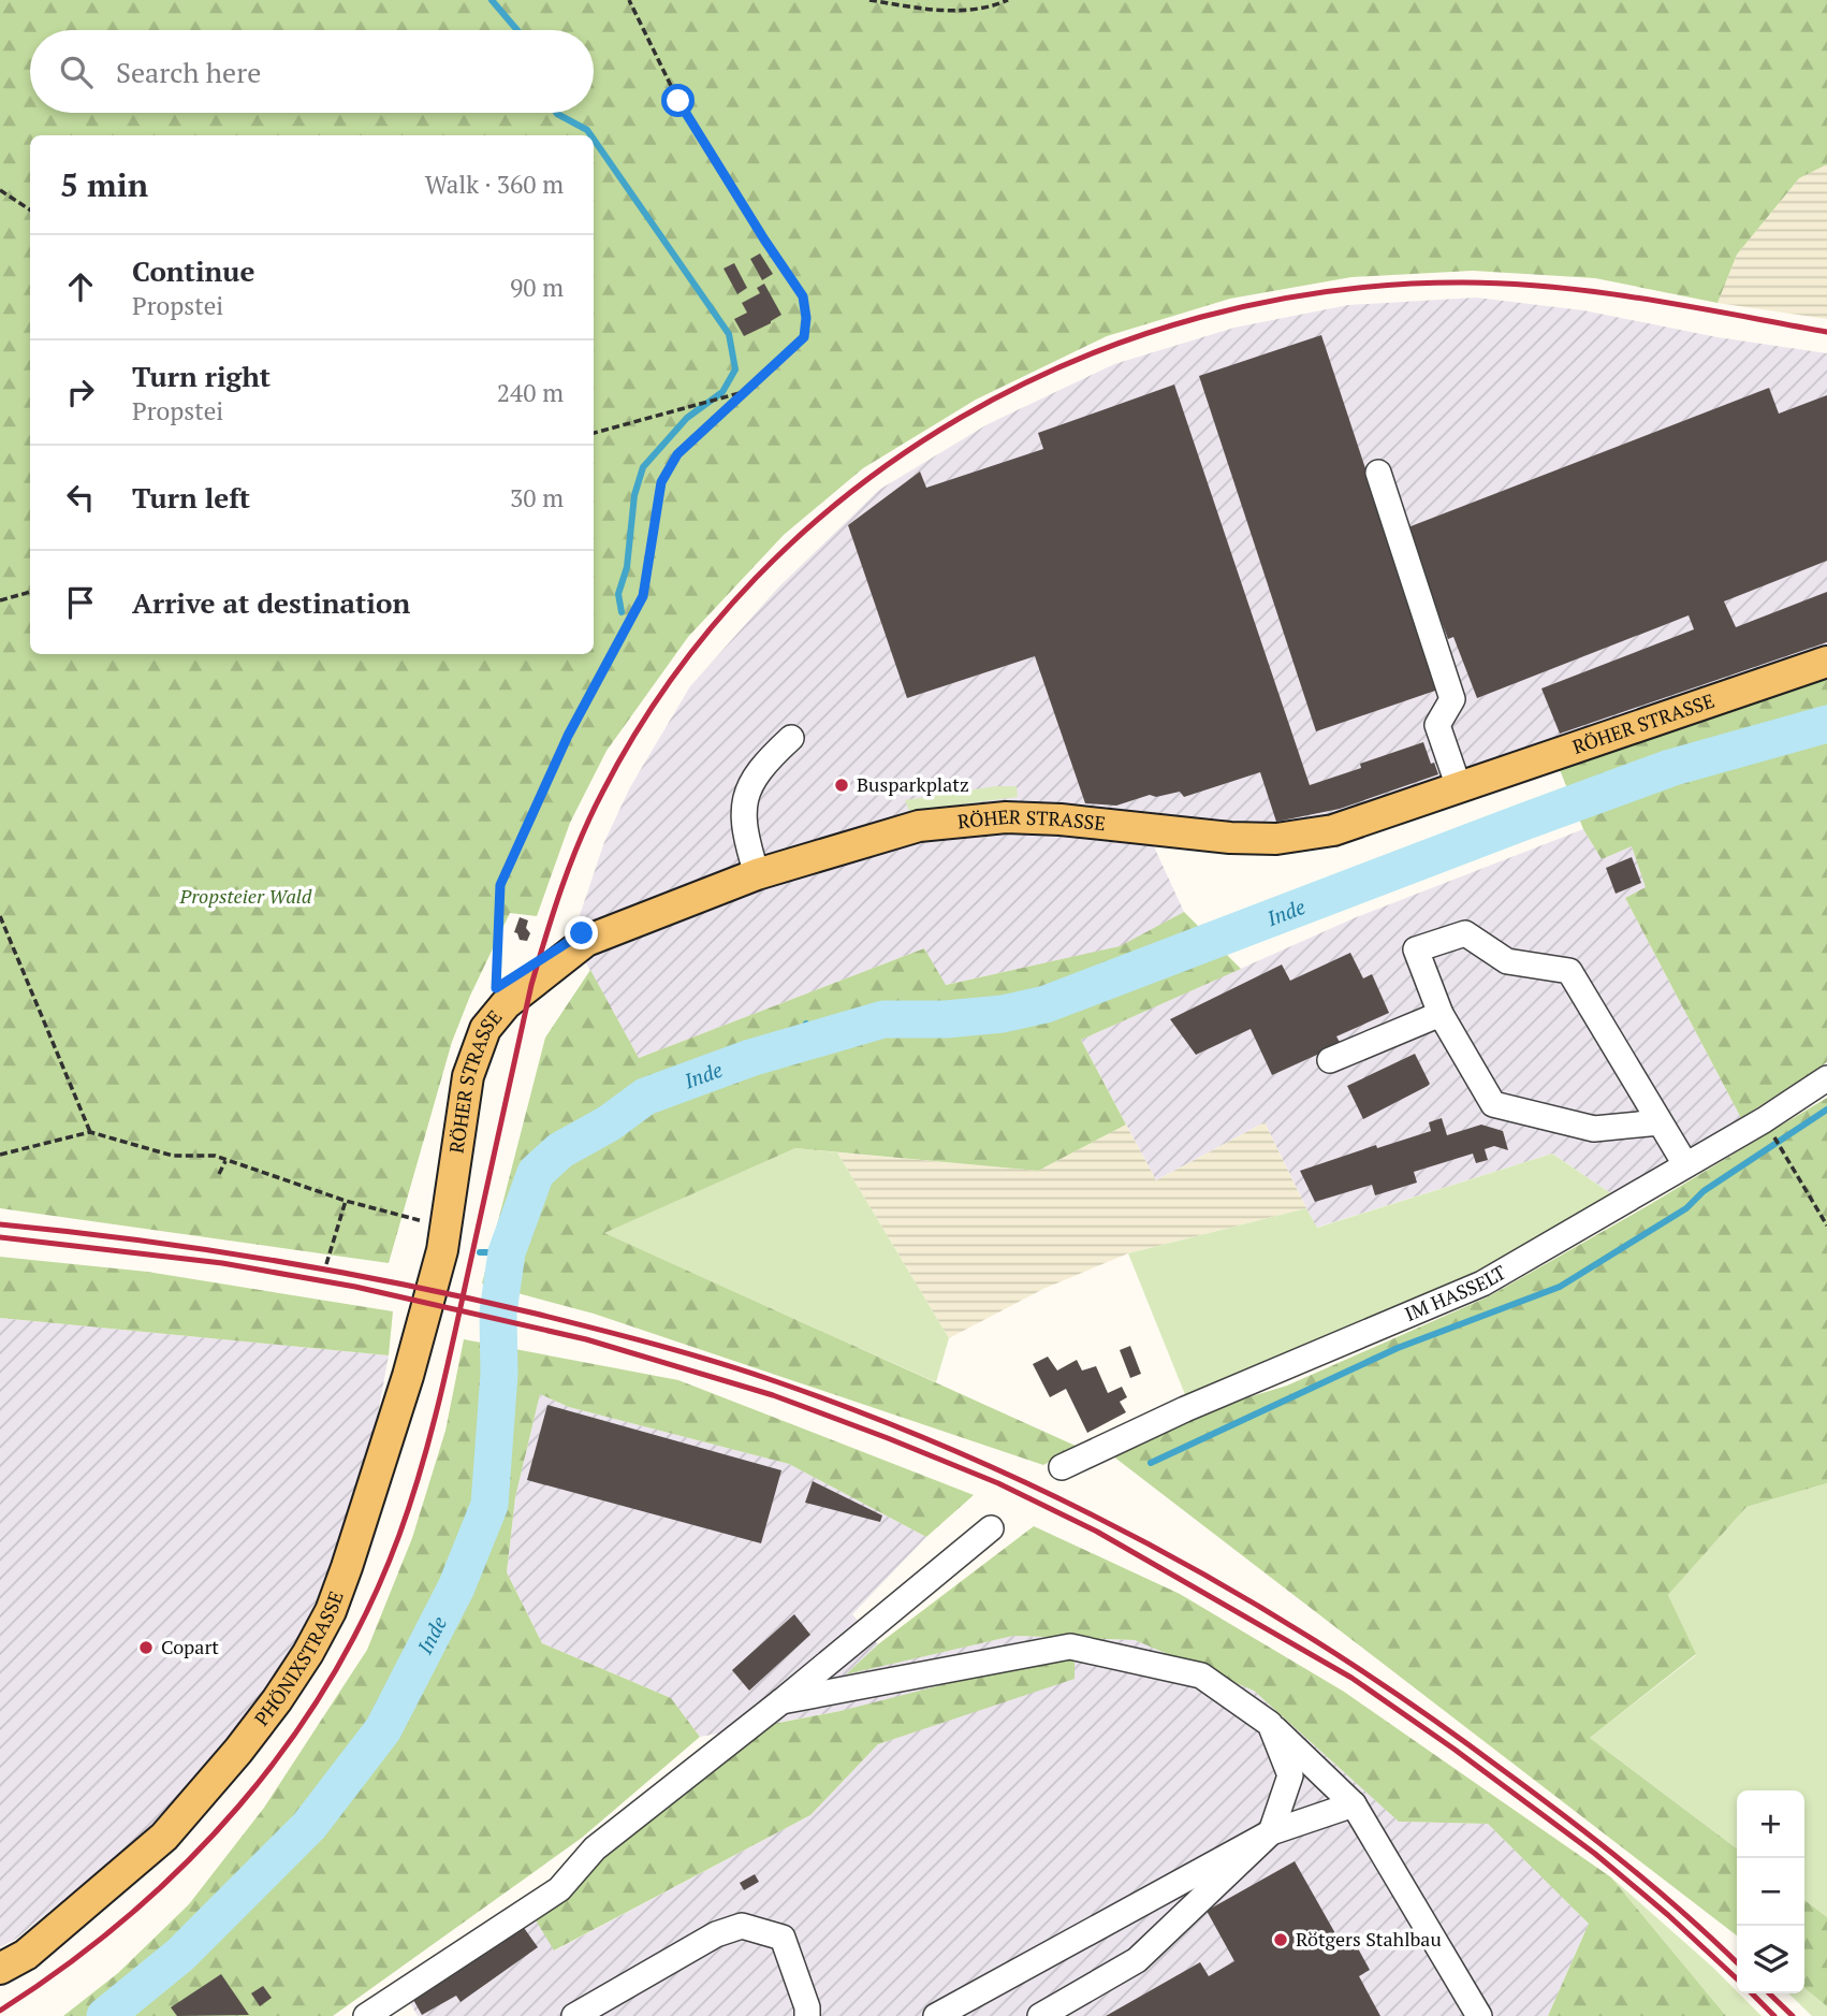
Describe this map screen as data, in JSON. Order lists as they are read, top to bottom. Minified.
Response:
{"streets":{"main road":["RÖHER STRASSE","PHÖNIXSTRASSE"],"street":["IM HASSELT"]},"crossings":[["RÖHER STRASSE","PHÖNIXSTRASSE"]],"water":["Inde"],"parks":["Propsteier Wald"],"places":["Busparkplatz","Copart","Rötgers Stahlbau"],"page":{"search":"Search here","heading":["5 min","Walk · 360 m"],"list":[["Continue","Propstei","90 m"],["Turn right","Propstei","240 m"],["Turn left","30 m"],"Arrive at destination"],"map_buttons":["+","−"]}}
